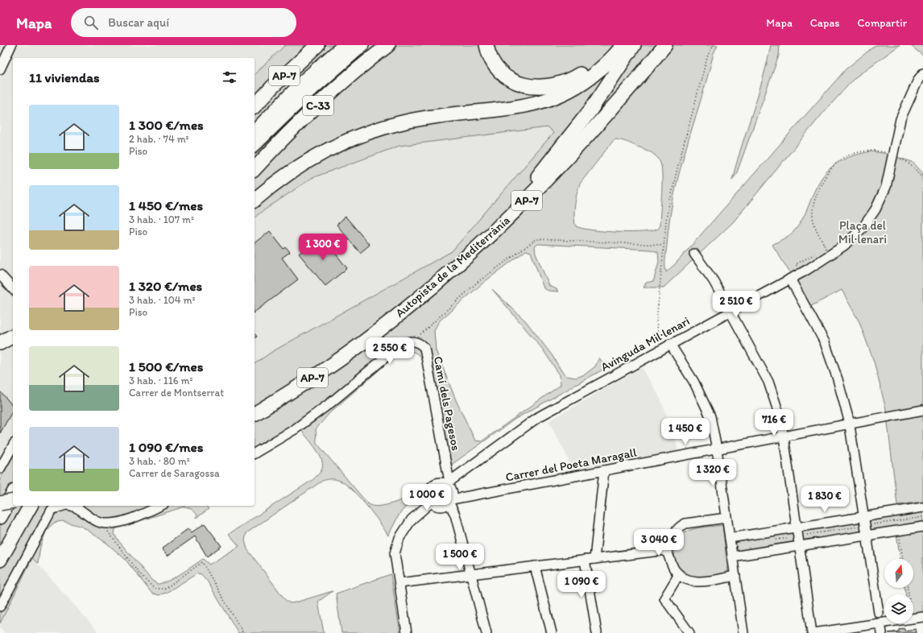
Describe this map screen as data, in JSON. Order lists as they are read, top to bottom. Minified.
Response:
{"streets":{"highway":["AP-7","C-33","Autopista de la Mediterrània"],"street":["Avinguda Mil·lenari","Camí dels Pagesos","Carrer del Poeta Maragall"]},"crossings":[["Avinguda Mil·lenari","Camí dels Pagesos"],["Avinguda Mil·lenari","Carrer del Poeta Maragall"],["Camí dels Pagesos","Carrer del Poeta Maragall"]],"parks":["Plaça del Mil·lenari"],"north":"top","page":{"header":"Mapa","search":"Buscar aquí","nav":["Mapa","Capas","Compartir"],"heading":"11 viviendas","list":[{"name":"1 300 €/mes","note":"2 hab. · 74 m² · Piso"},{"name":"1 450 €/mes","note":"3 hab. · 107 m² · Piso"},{"name":"1 320 €/mes","note":"3 hab. · 104 m² · Piso"},{"name":"1 500 €/mes","note":"3 hab. · 116 m² · Carrer de Montserrat"},{"name":"1 090 €/mes","note":"3 hab. · 80 m² · Carrer de Saragossa"}],"price":["1 300 €","2 510 €","2 550 €","716 €","1 450 €","1 320 €","1 000 €","1 830 €","3 040 €","1 500 €","1 090 €"]}}
